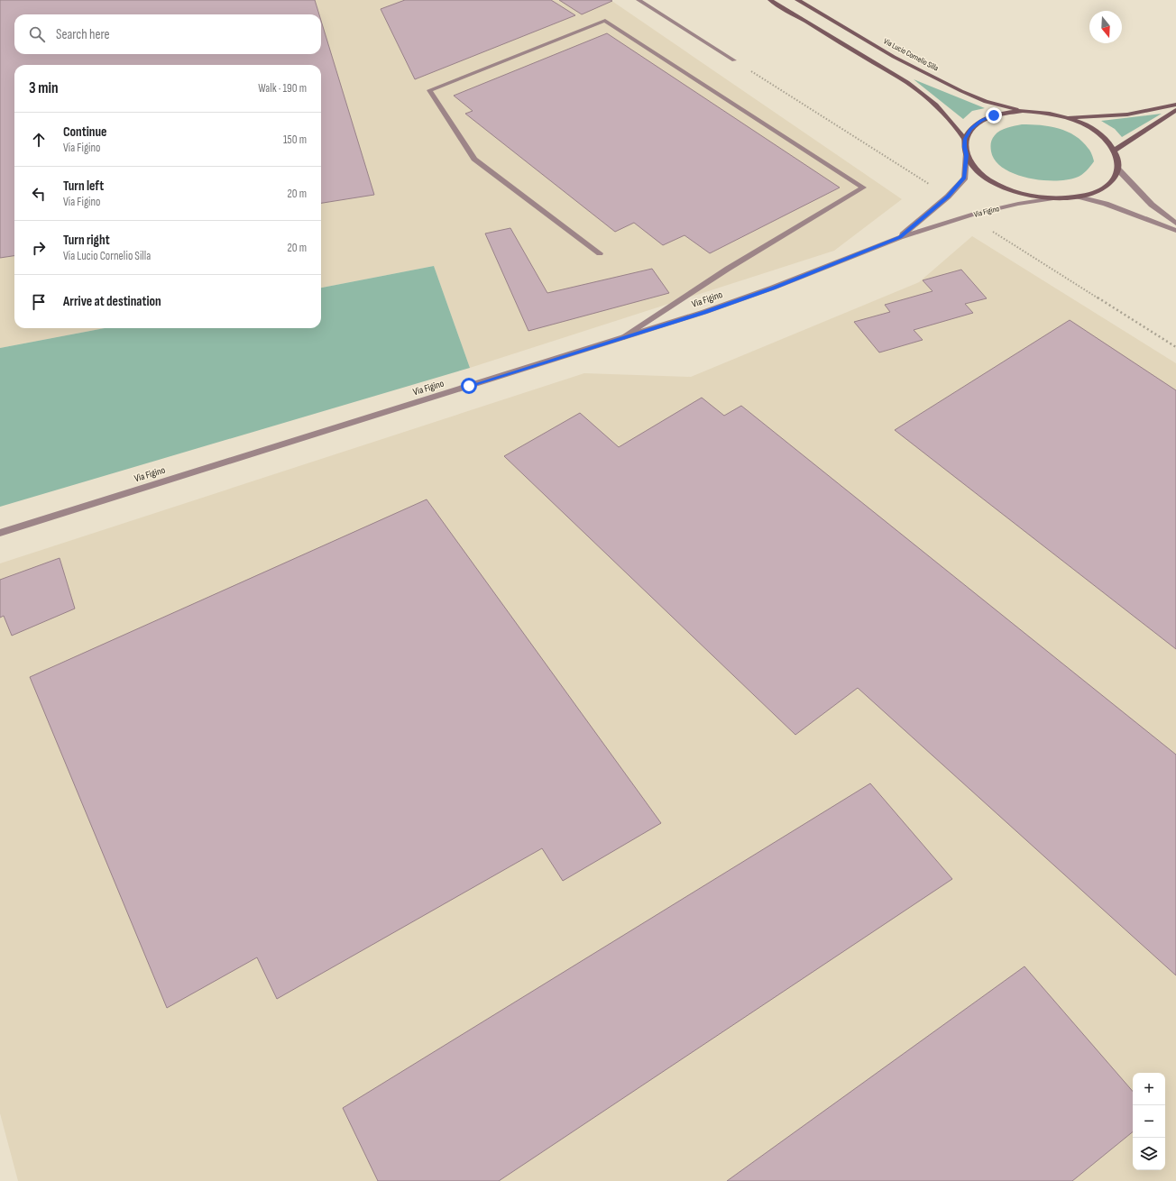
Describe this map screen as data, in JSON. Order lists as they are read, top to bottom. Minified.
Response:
{"streets":{"street":["Via Lucio Cornelio Silla","Via Figino"]},"crossings":[["Via Lucio Cornelio Silla","Via Figino"]],"north":"bottom","page":{"search":"Search here","heading":["3 min","Walk · 190 m"],"list":[["Continue","Via Figino","150 m"],["Turn left","Via Figino","20 m"],["Turn right","Via Lucio Cornelio Silla","20 m"],"Arrive at destination"],"map_buttons":["+","−"]}}
